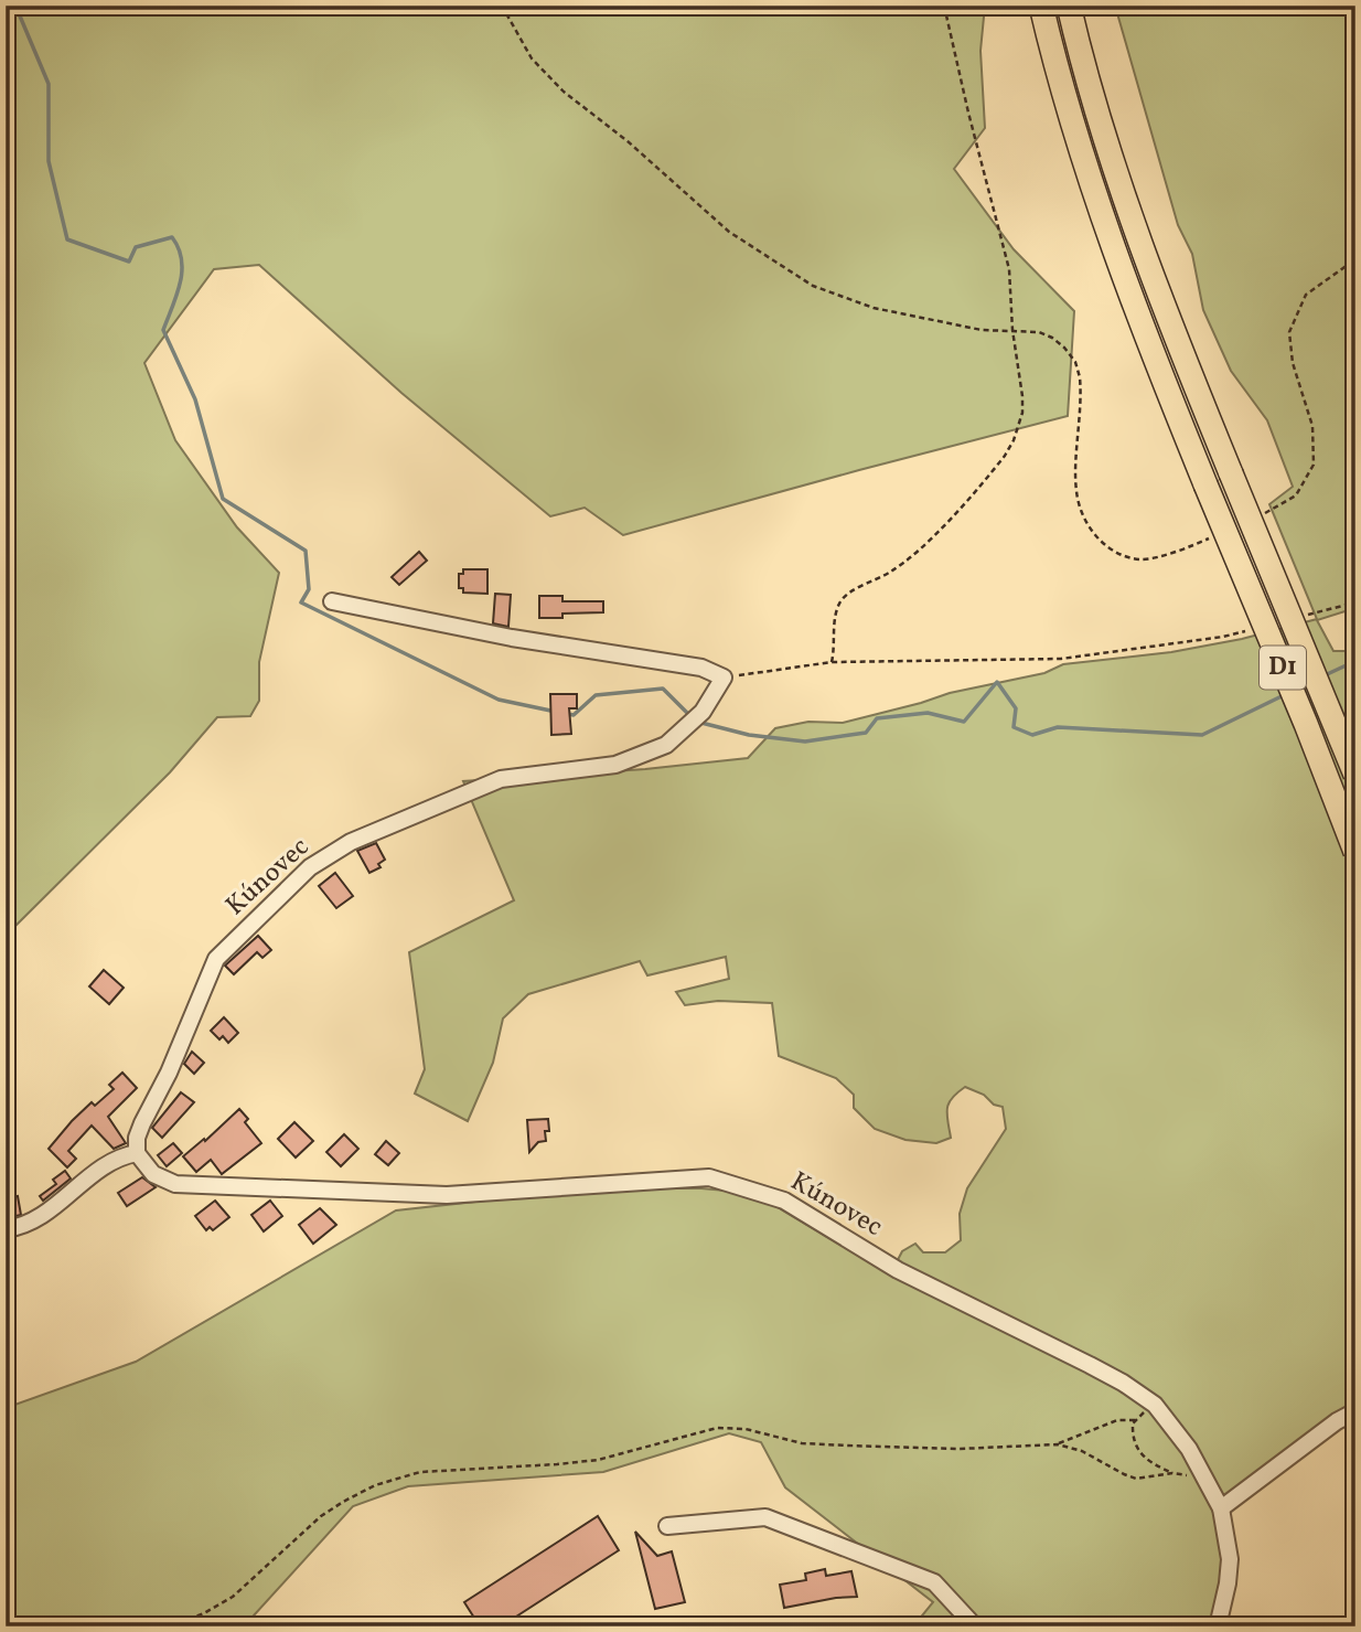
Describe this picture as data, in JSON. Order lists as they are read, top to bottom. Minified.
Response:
{"streets":{"highway":["D1"],"street":["Kúnovec"]}}
